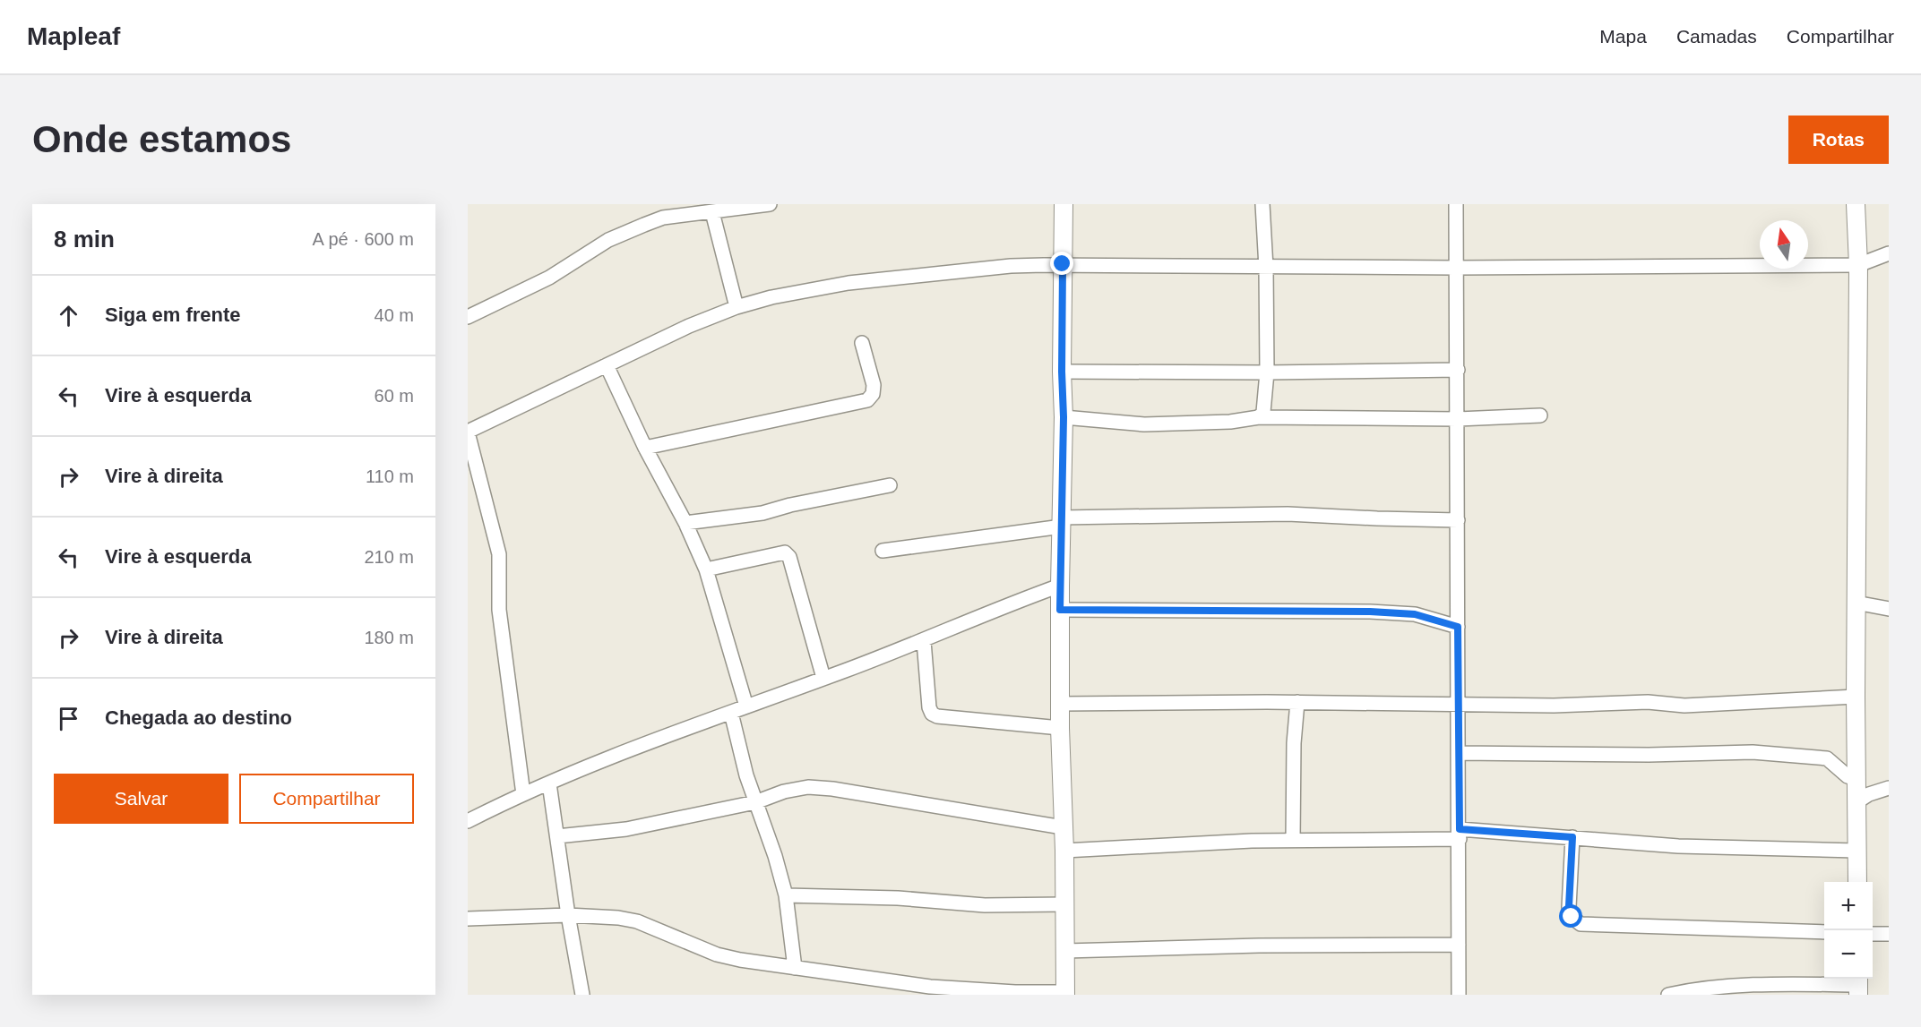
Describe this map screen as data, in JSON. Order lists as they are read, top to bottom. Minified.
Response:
{"north":"top","page":{"header":"Mapleaf","nav":["Mapa","Camadas","Compartilhar"],"buttons":["Rotas",["Salvar","Compartilhar"]],"title":"Onde estamos","heading":["8 min","A pé · 600 m"],"list":[["Siga em frente","40 m"],["Vire à esquerda","60 m"],["Vire à direita","110 m"],["Vire à esquerda","210 m"],["Vire à direita","180 m"],"Chegada ao destino"],"map_buttons":["+","−"]}}
